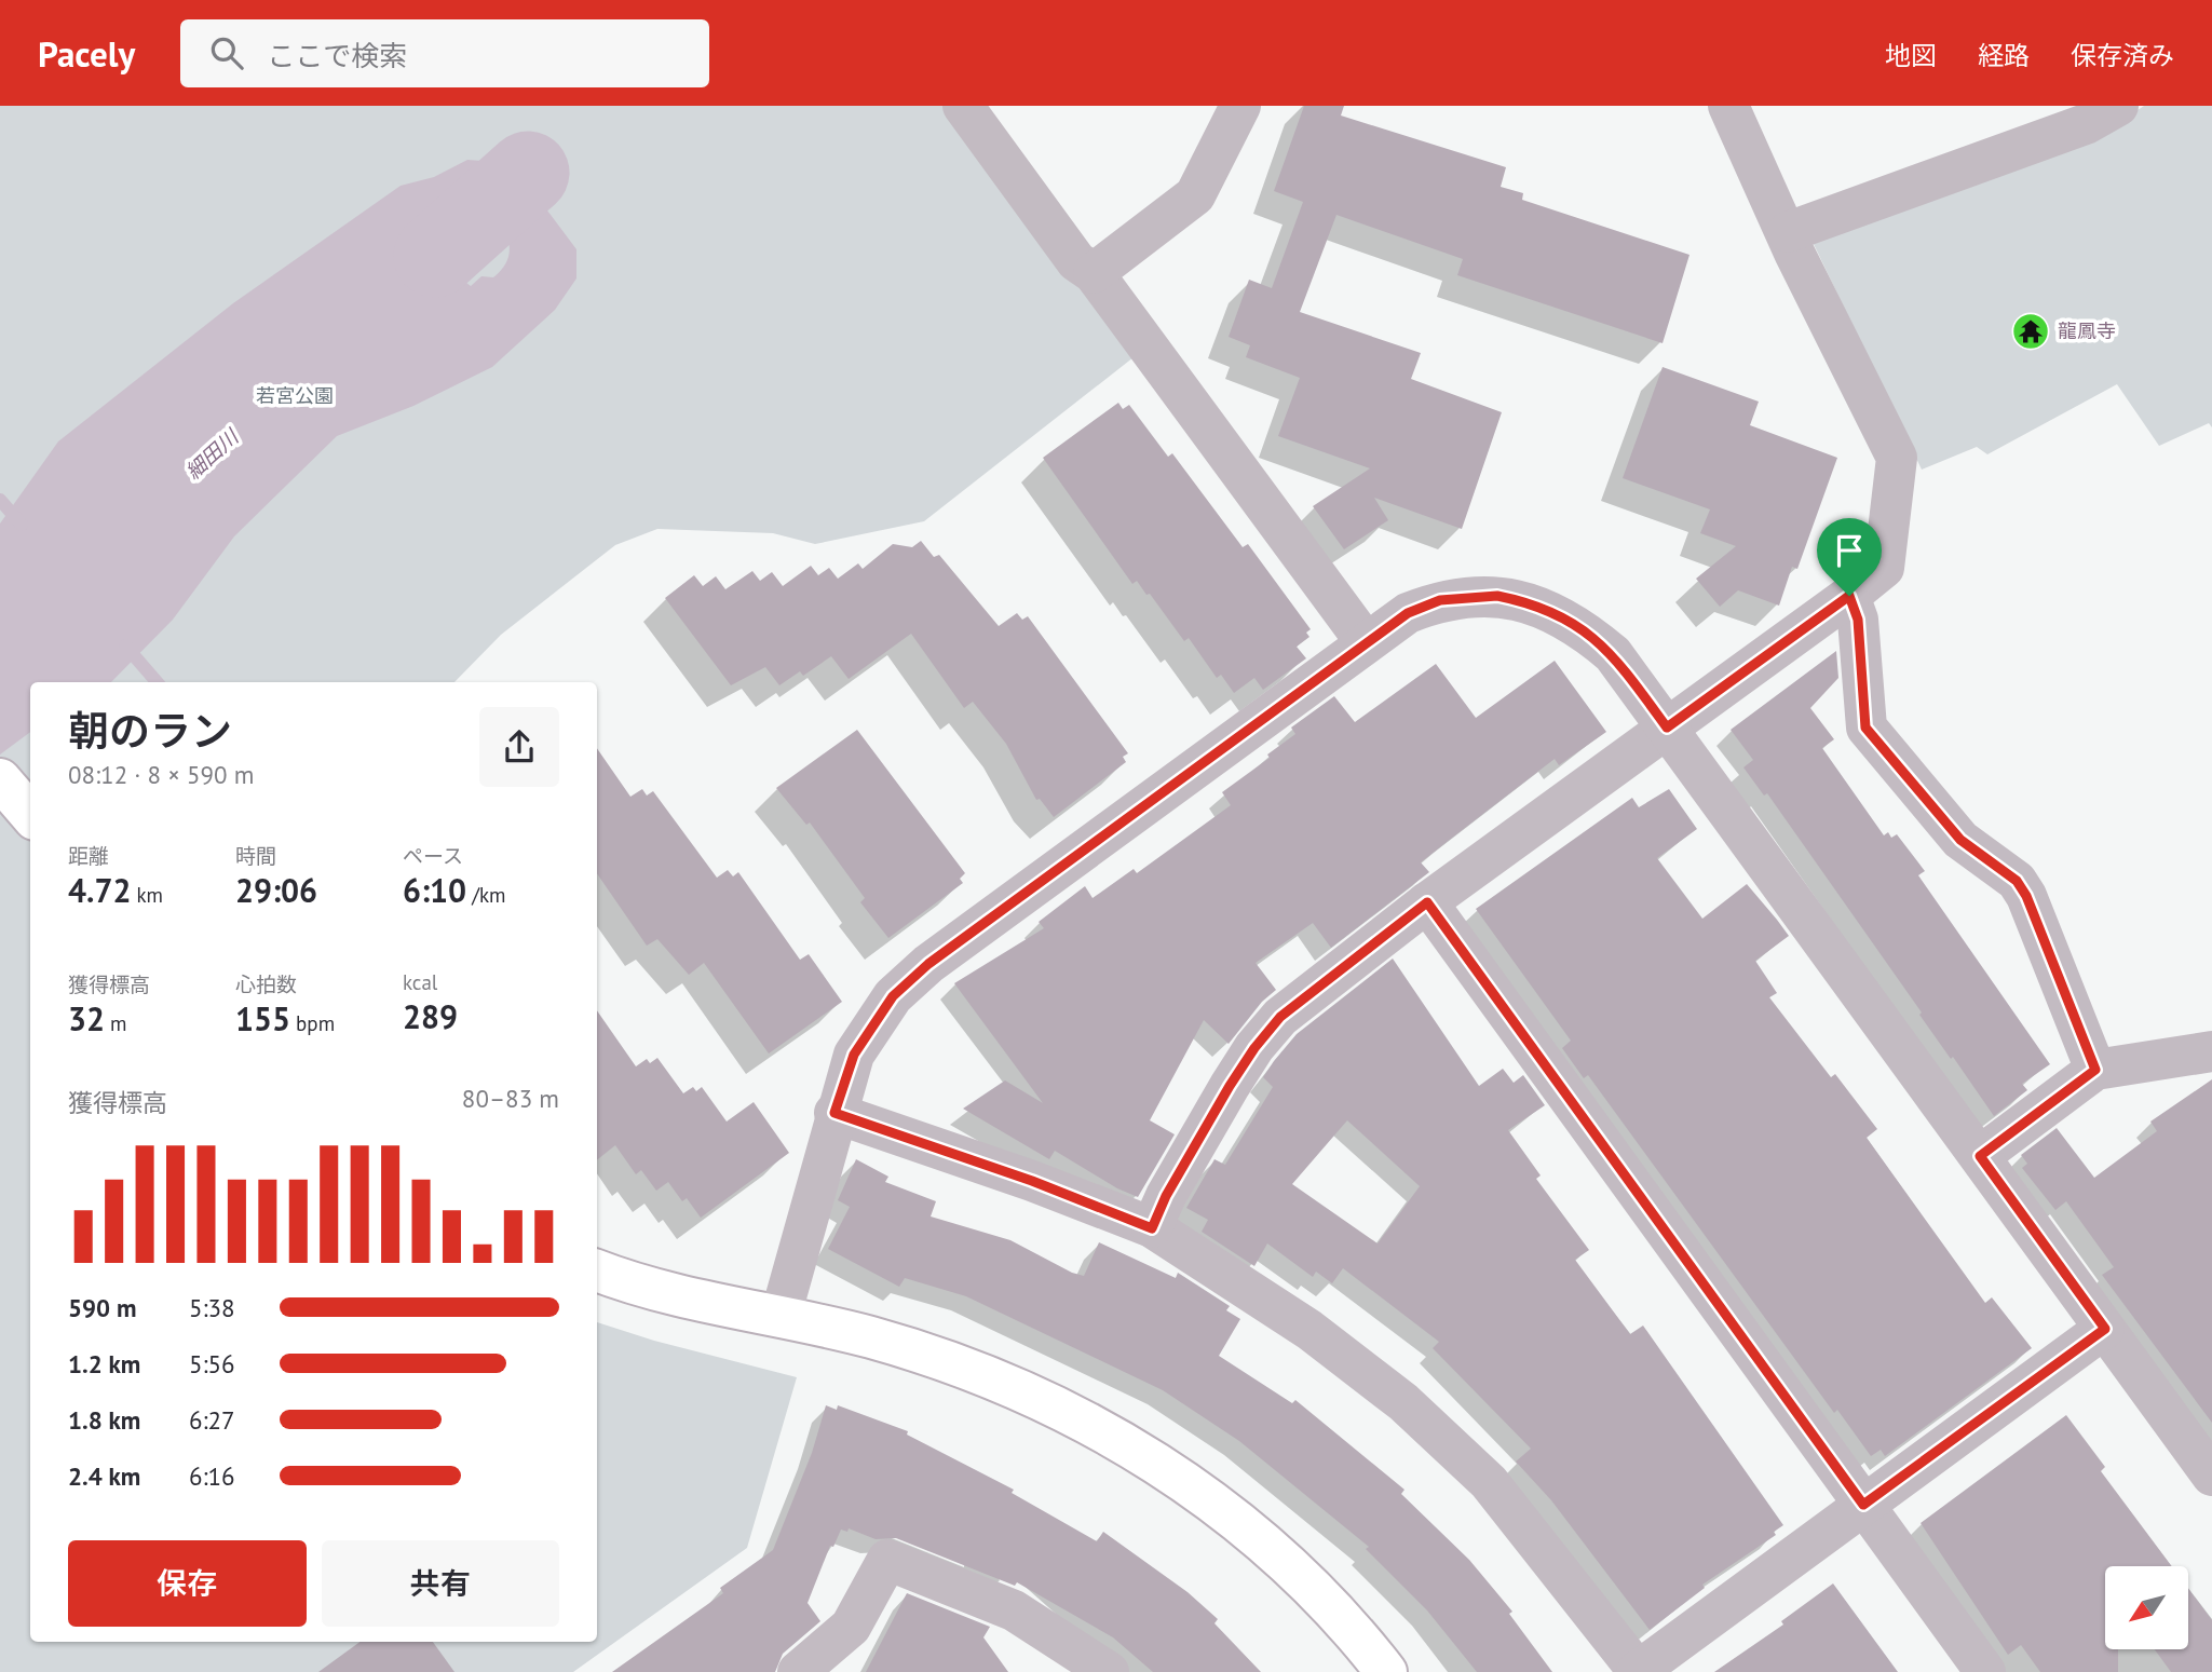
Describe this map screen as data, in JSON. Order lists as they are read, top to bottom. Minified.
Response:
{"water":["細田川"],"parks":["若宮公園"],"places":{"temple":["龍鳳寺"]},"north":"bottom left","page":{"header":"Pacely","search":"ここで検索","nav":["地図","経路","保存済み"],"heading":["朝のラン","08:12 · 8 × 590 m"],"stats":[["距離","4.72 km"],["時間","29:06"],["ペース","6:10 /km"],["獲得標高","32 m"],["心拍数","155 bpm"],["kcal","289"]],"chart":["獲得標高","80–83 m"],"list":[{"name":"590 m","note":"5:38"},{"name":"1.2 km","note":"5:56"},{"name":"1.8 km","note":"6:27"},{"name":"2.4 km","note":"6:16"}],"buttons":["保存","共有"]}}
